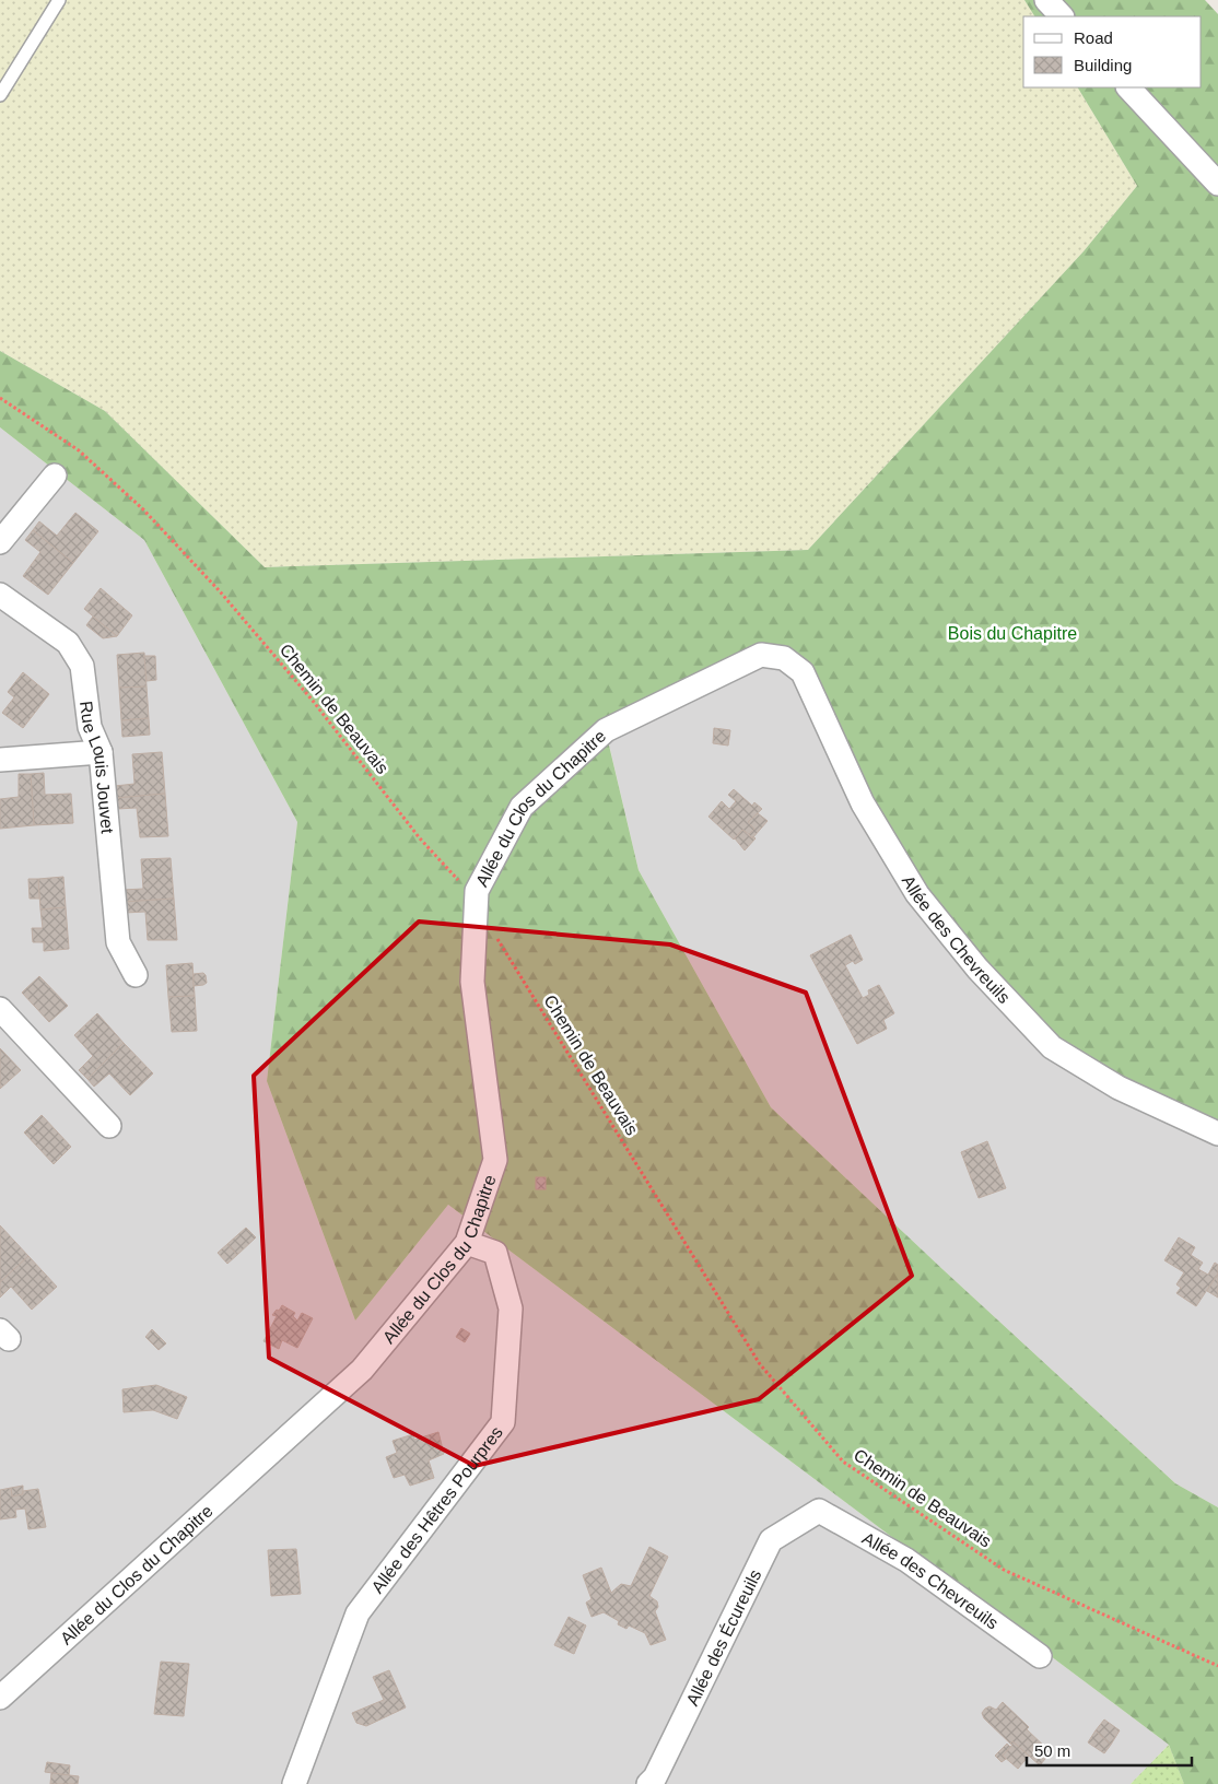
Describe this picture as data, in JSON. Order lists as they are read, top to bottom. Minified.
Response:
{"streets":{"street":["Rue Louis Jouvet","Allée du Clos du Chapitre","Allée des Chevreuils","Allée des Hêtres Pourpres","Allée des Écureuils"],"path":["Chemin de Beauvais"]},"crossings":[["Chemin de Beauvais","Allée du Clos du Chapitre"],["Allée du Clos du Chapitre","Allée des Chevreuils"],["Allée du Clos du Chapitre","Allée des Hêtres Pourpres"],["Allée des Chevreuils","Allée des Écureuils"]],"parks":["Bois du Chapitre"],"legend":["Road","Building"],"scale_bar":"50 m"}
